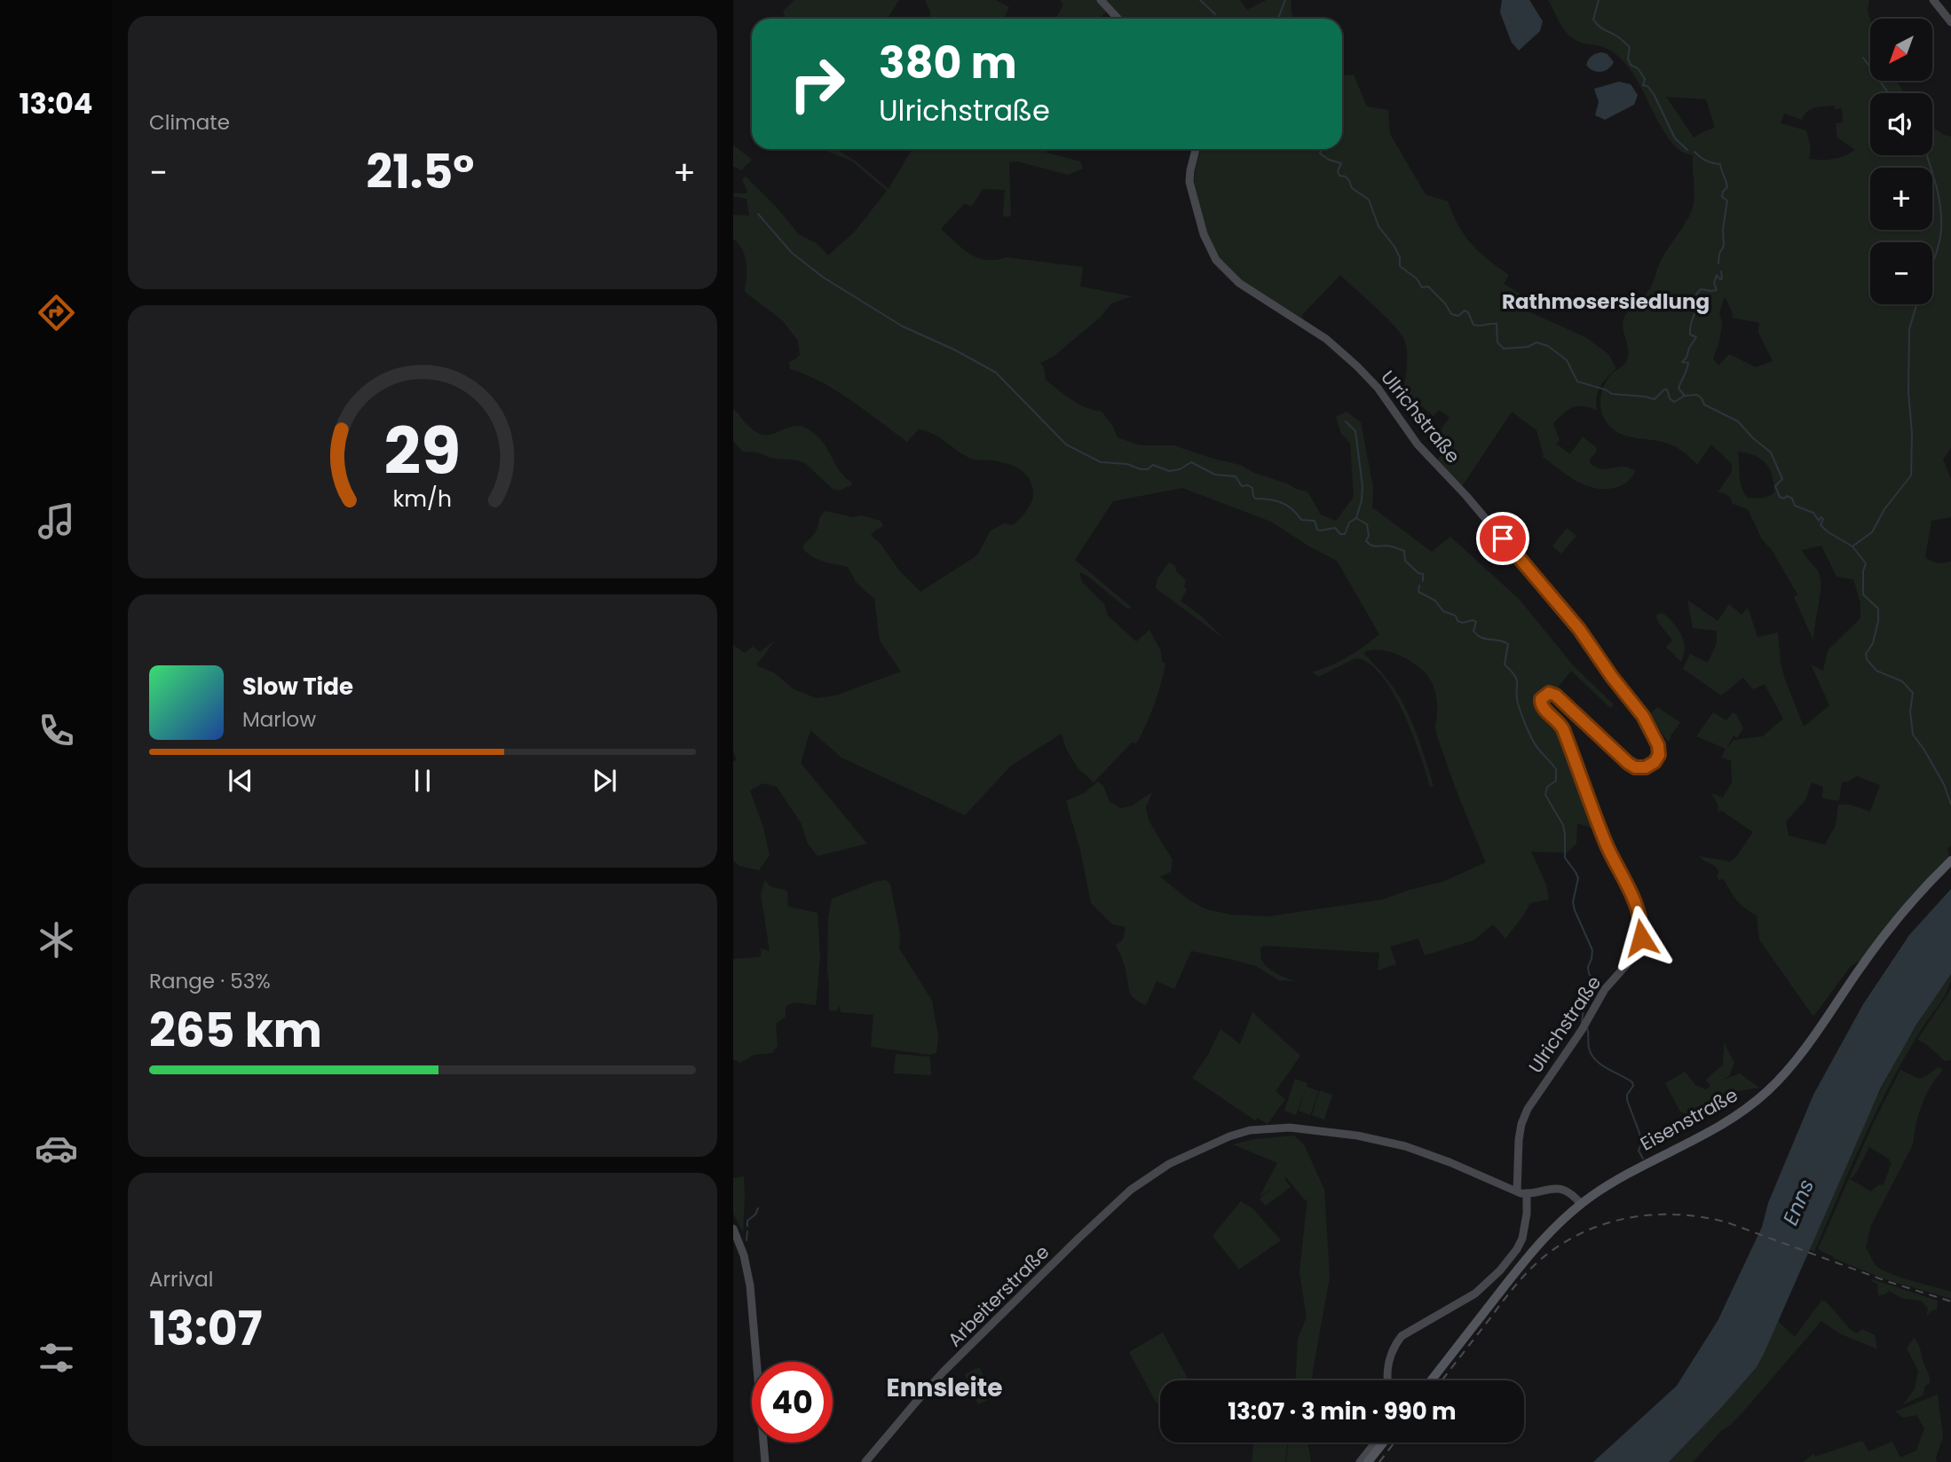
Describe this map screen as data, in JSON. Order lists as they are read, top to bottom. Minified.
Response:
{"streets":{"main road":["Eisenstraße"],"street":["Ulrichstraße","Arbeiterstraße"]},"crossings":[["Ulrichstraße","Arbeiterstraße"]],"districts":["Rathmosersiedlung","Ennsleite"],"water":["Enns"],"north":"bottom left","page":{"tabs":"13:04","tile":["Climate",["Range · 53%","265 km"],["Arrival","13:07"]],"map_buttons":["+","−"],"turn":["380 m","Ulrichstraße"],"heat":["−","21.5°","+"],"song":["Slow Tide","Marlow"],"limit":"40","trip":"13:07 · 3 min · 990 m","gauge":["29","km/h"]}}
